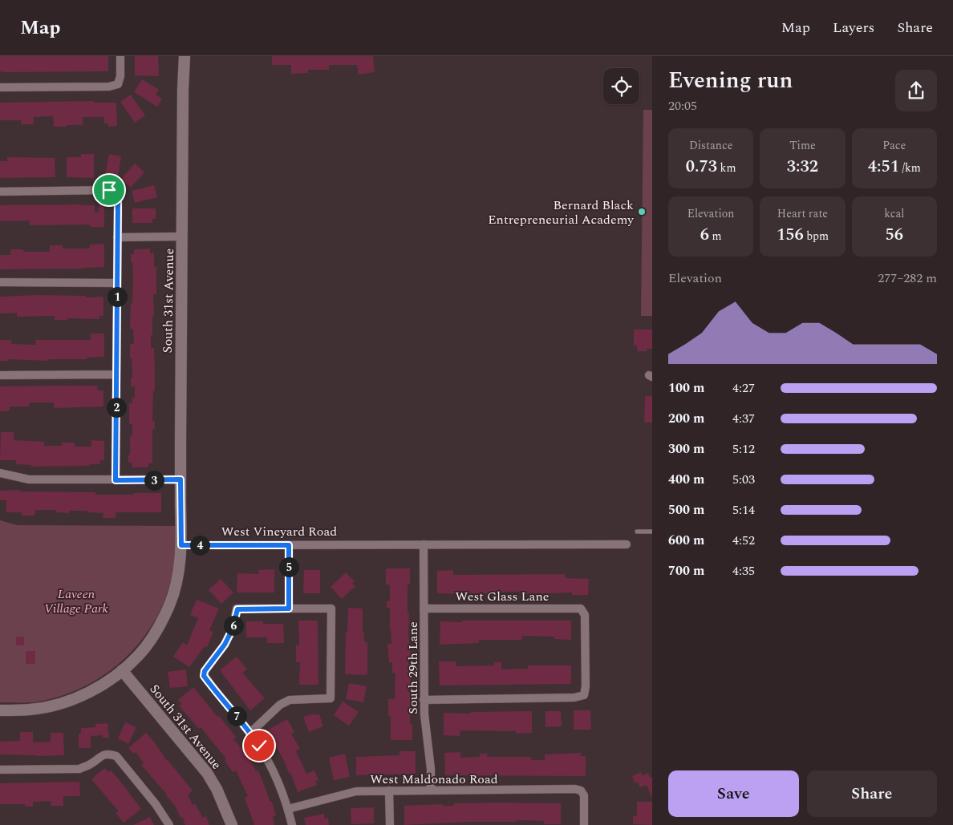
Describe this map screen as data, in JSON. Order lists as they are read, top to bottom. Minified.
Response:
{"streets":{"street":["South 31st Avenue","West Vineyard Road","West Glass Lane","South 29th Lane","West Maldonado Road"]},"crossings":[["South 31st Avenue","West Vineyard Road"],["West Vineyard Road","South 29th Lane"],["West Glass Lane","South 29th Lane"],["South 29th Lane","West Maldonado Road"]],"parks":["Laveen Village Park"],"places":["Bernard Black Entrepreneurial Academy"],"page":{"header":"Map","nav":["Map","Layers","Share"],"heading":["Evening run","20:05"],"stats":[["Distance","0.73 km"],["Time","3:32"],["Pace","4:51 /km"],["Elevation","6 m"],["Heart rate","156 bpm"],["kcal","56"]],"chart":["Elevation","277–282 m"],"pins":["1","2","3","4","5","6","7"],"list":[{"name":"100 m","note":"4:27"},{"name":"200 m","note":"4:37"},{"name":"300 m","note":"5:12"},{"name":"400 m","note":"5:03"},{"name":"500 m","note":"5:14"},{"name":"600 m","note":"4:52"},{"name":"700 m","note":"4:35"}],"buttons":["Save","Share"]}}
